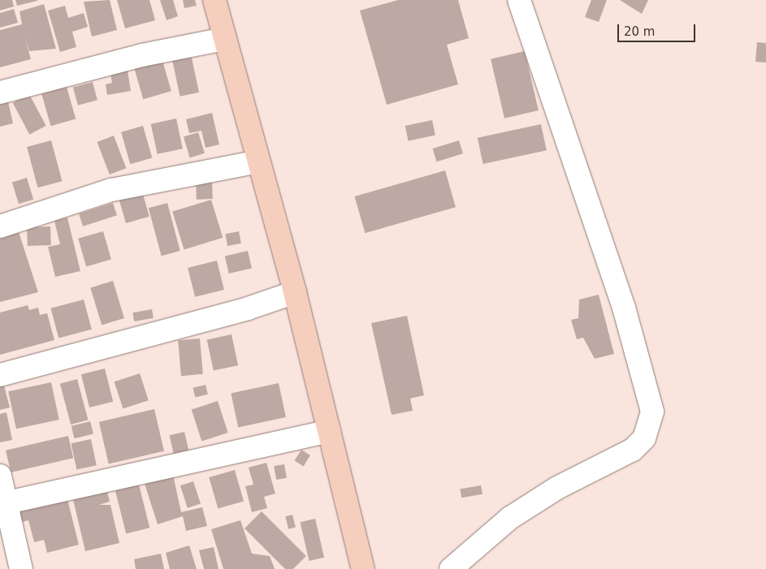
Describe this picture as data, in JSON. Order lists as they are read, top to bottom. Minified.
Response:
{"scale_bar":"20 m"}
